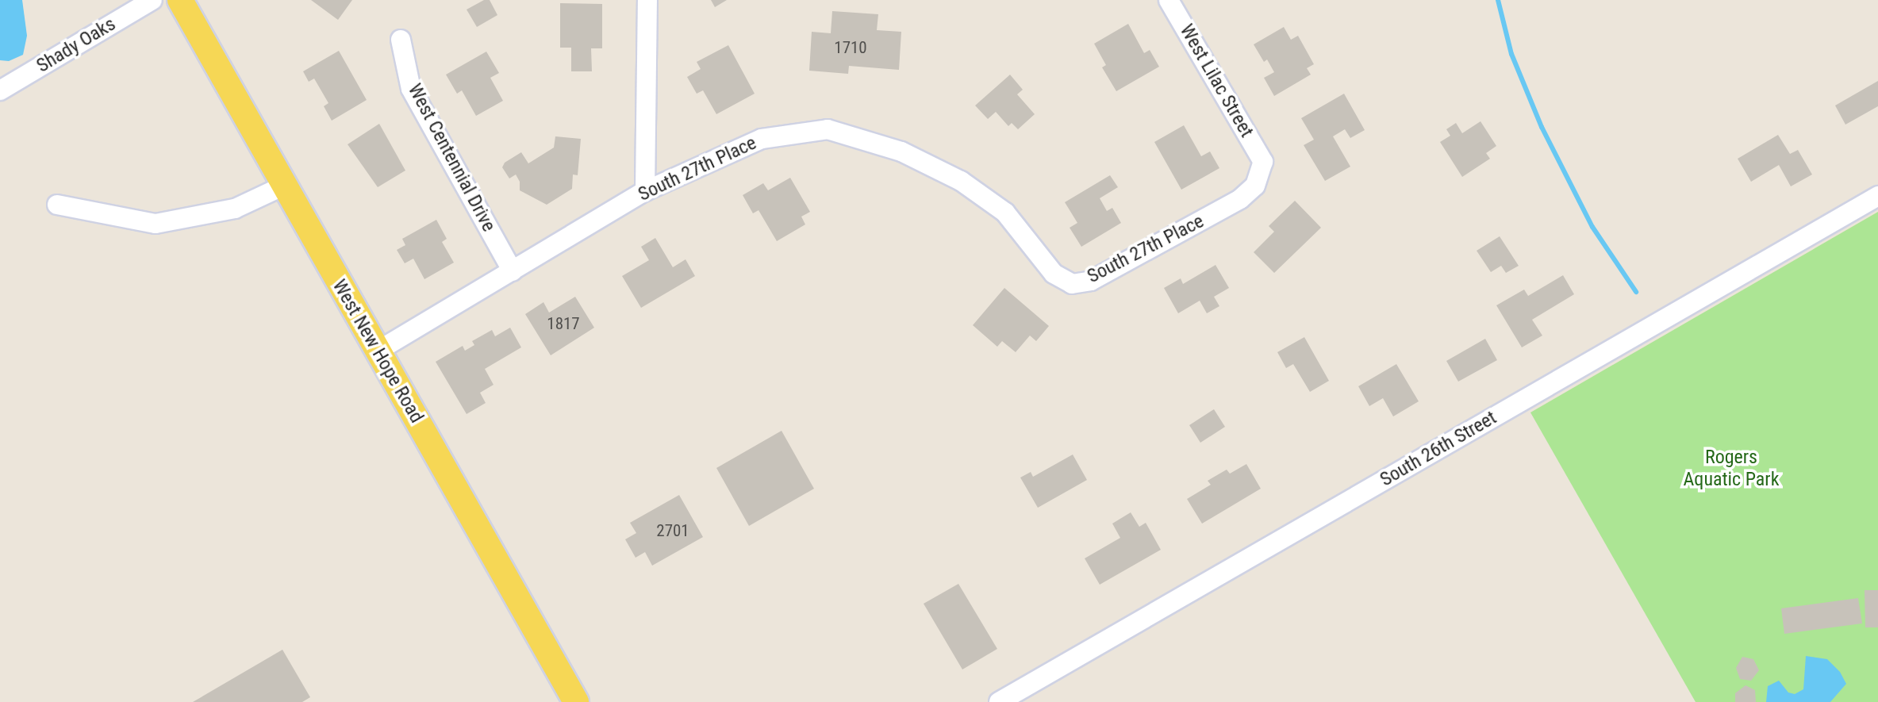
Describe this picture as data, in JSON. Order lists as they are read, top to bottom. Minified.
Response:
{"streets":{"main road":["West New Hope Road"],"street":["Shady Oaks","West Lilac Street","West Centennial Drive","South 27th Place","South 26th Street"]},"crossings":[["West Lilac Street","South 27th Place"],["West Centennial Drive","South 27th Place"],["South 27th Place","West New Hope Road"]],"parks":["Rogers Aquatic Park"],"house_numbers":["1710","1817","2701"]}
